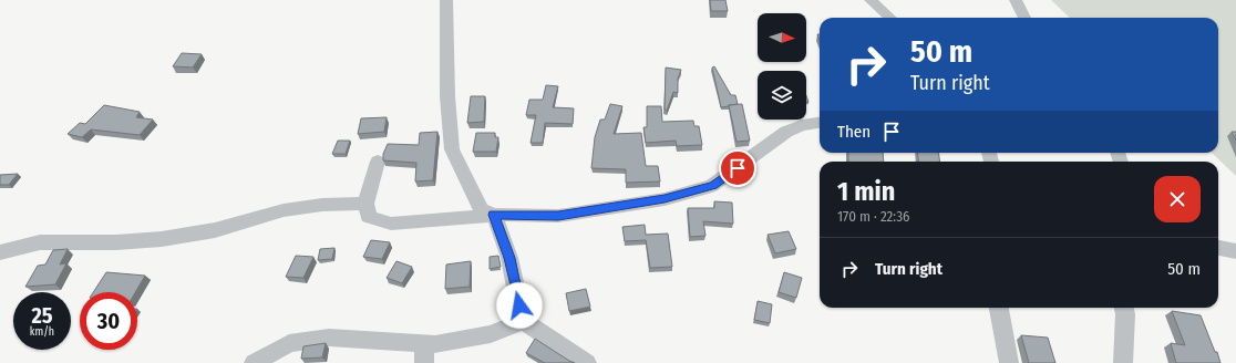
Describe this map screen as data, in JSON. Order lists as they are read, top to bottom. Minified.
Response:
{"north":"right","page":{"turn":["50 m","Turn right"],"then":"Then","heading":["1 min","170 m · 22:36"],"list":[{"name":"Turn right","value":"50 m"}],"speed":"25 km/h","limit":"30"}}
